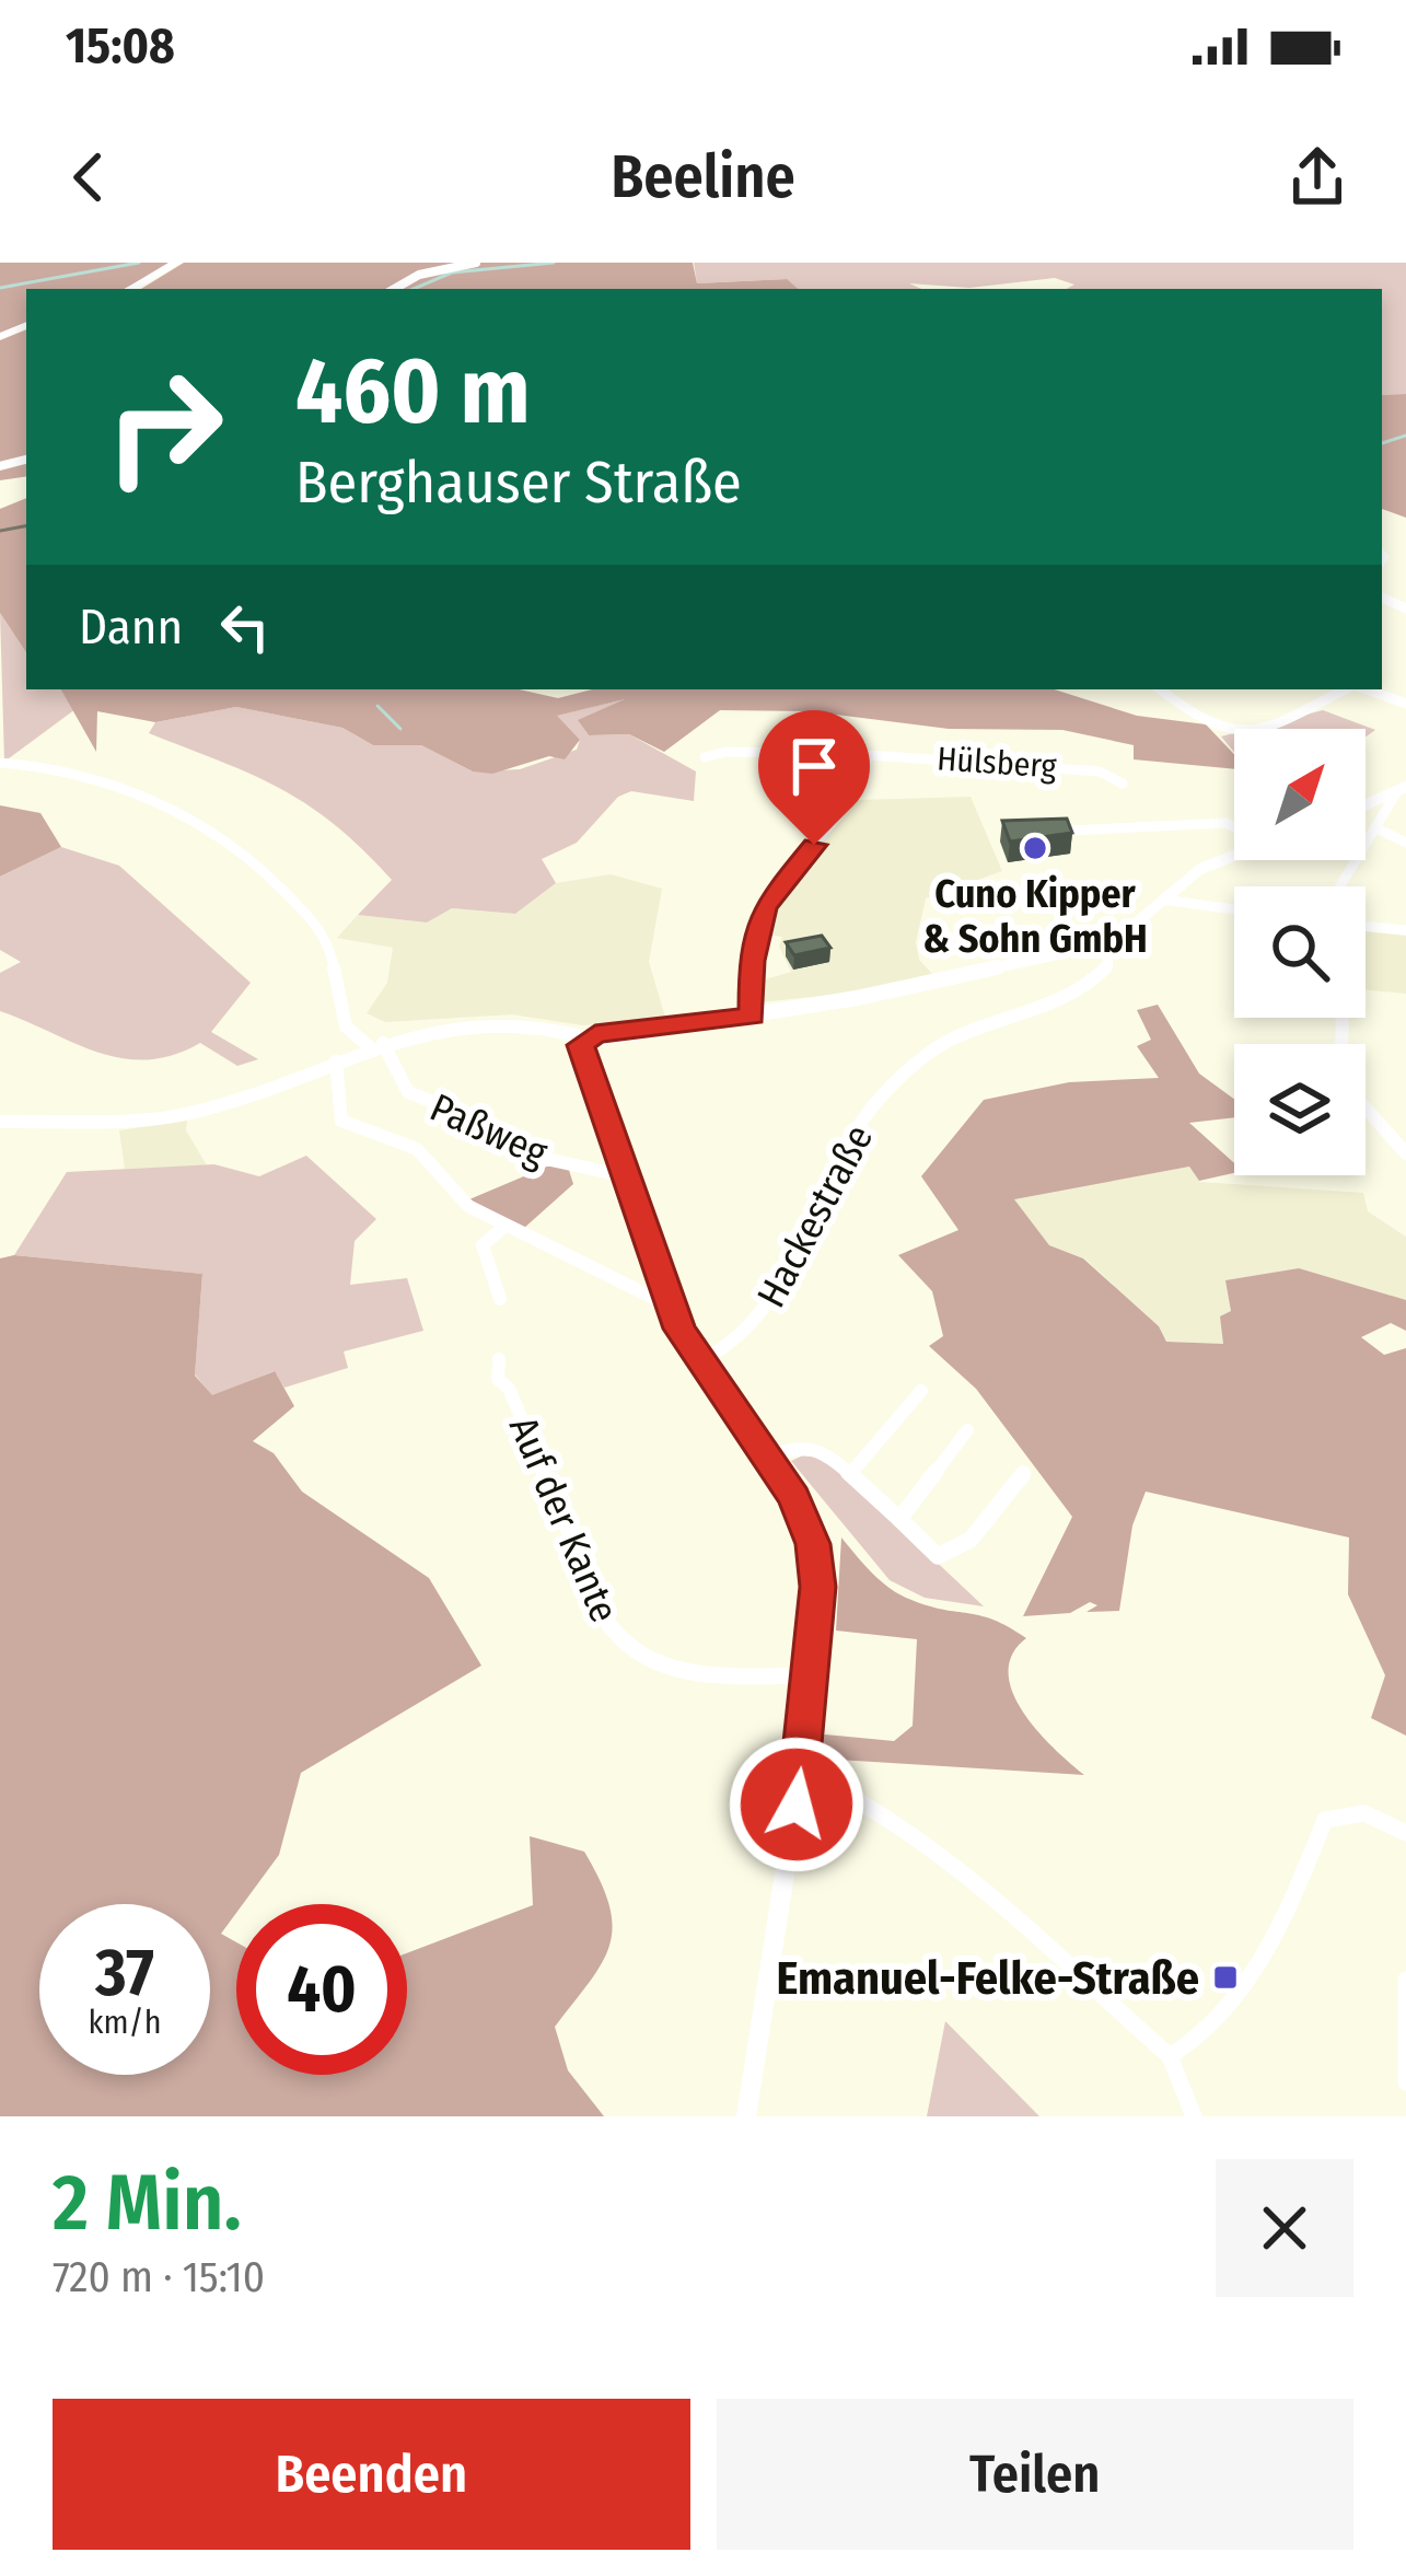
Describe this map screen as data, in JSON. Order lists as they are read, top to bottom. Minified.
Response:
{"streets":{"street":["Hülsberg","Paßweg","Hackestraße","Auf der Kante"]},"places":{"other":["Cuno Kipper & Sohn GmbH"],"transit":["Emanuel-Felke-Straße"]},"north":"top right","page":{"status":"15:08","header":"Beeline","turn":["460 m","Berghauser Straße"],"then":"Dann","speed":"37 km/h","limit":"40","heading":["2 Min.","720 m · 15:10"],"buttons":["Beenden","Teilen"]}}
